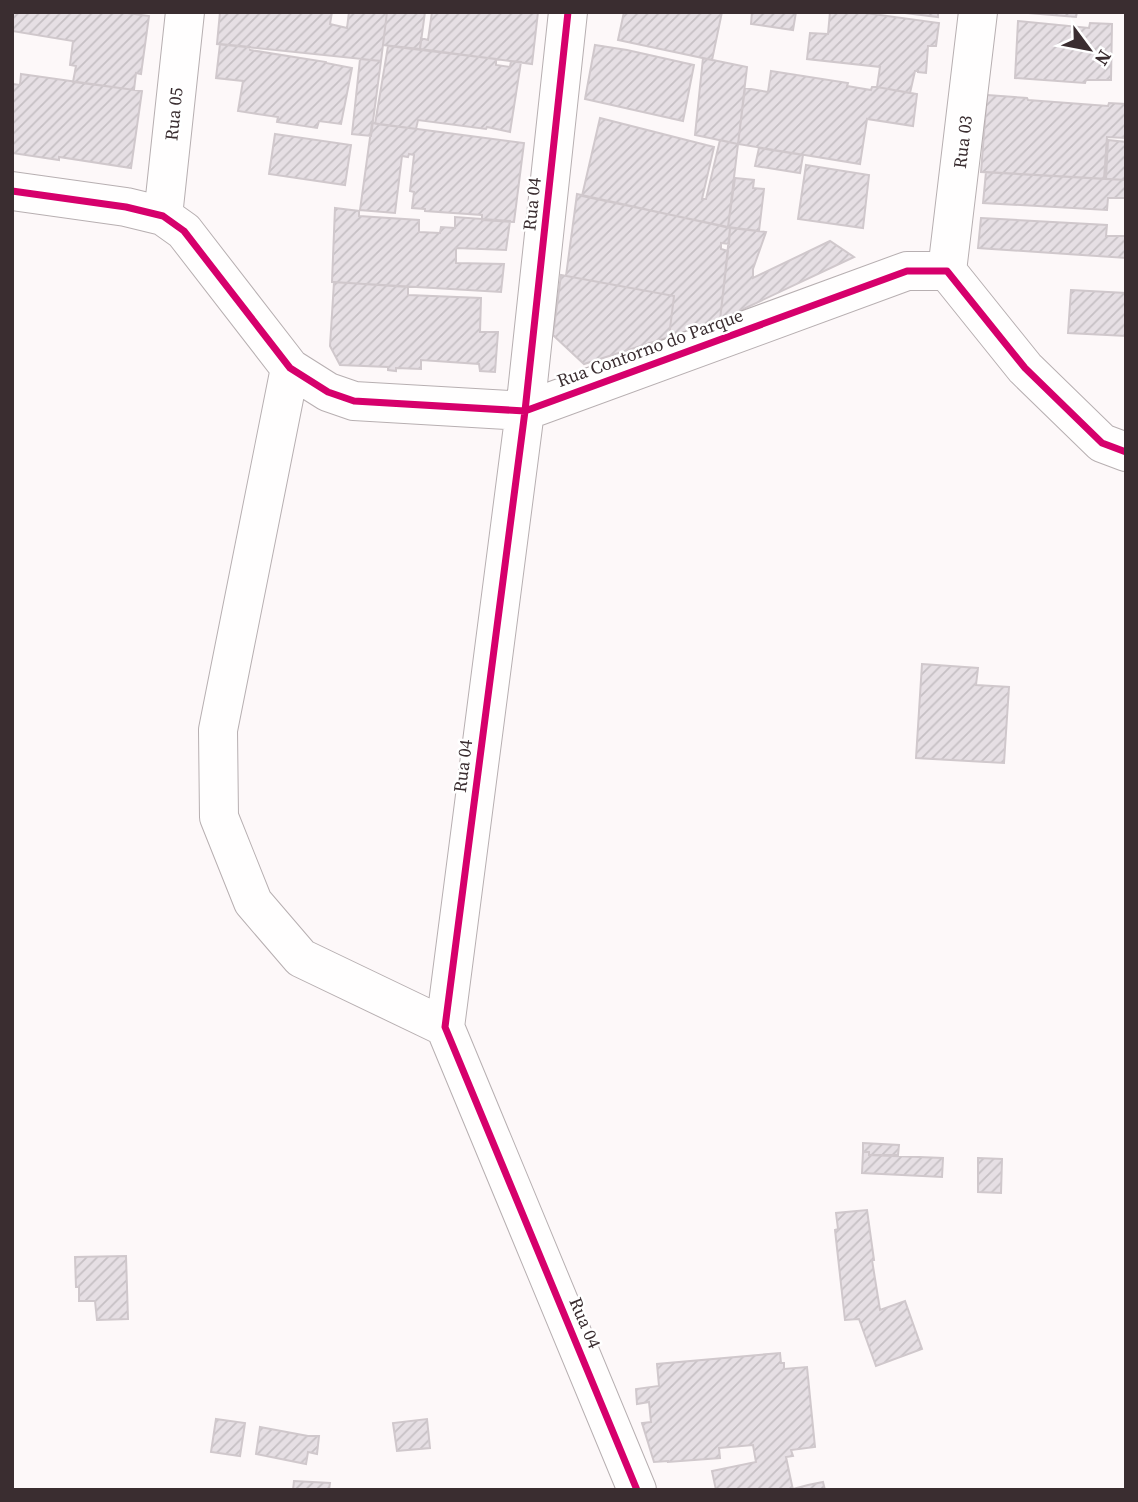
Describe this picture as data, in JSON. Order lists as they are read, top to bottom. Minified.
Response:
{"streets":{"street":["Rua 05","Rua 03","Rua 04","Rua Contorno do Parque"]},"crossings":[["Rua 05","Rua Contorno do Parque"],["Rua 03","Rua Contorno do Parque"],["Rua 04","Rua Contorno do Parque"]],"north":"bottom right"}
